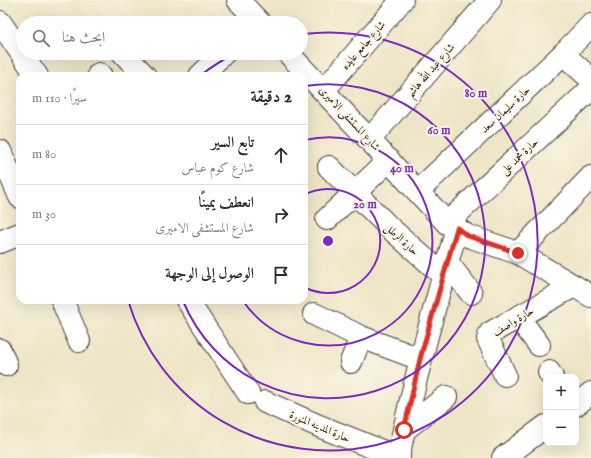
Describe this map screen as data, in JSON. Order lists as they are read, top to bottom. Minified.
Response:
{"streets":{"street":["شارع جامع عايده","شارع عبد الله هاشم","حارة سليمان سعد","شارع المستشفى الاميرى","حارة محمد على","حارة الرطل","حارة واصف","حارة المدينه المنورة"]},"crossings":[["شارع جامع عايده","شارع المستشفى الاميرى"],["شارع عبد الله هاشم","شارع المستشفى الاميرى"],["حارة سليمان سعد","شارع المستشفى الاميرى"],["شارع المستشفى الاميرى","حارة محمد على"],["شارع المستشفى الاميرى","حارة واصف"]],"page":{"search":"ابحث هنا","heading":["2 دقيقة","سيرًا · 110 m"],"list":[["تابع السير","شارع كوم عباس","80 m"],["انعطف يمينًا","شارع المستشفى الاميرى","30 m"],"الوصول إلى الوجهة"],"map_buttons":["+","−"]},"rings":["80 m","60 m","40 m","20 m"]}
